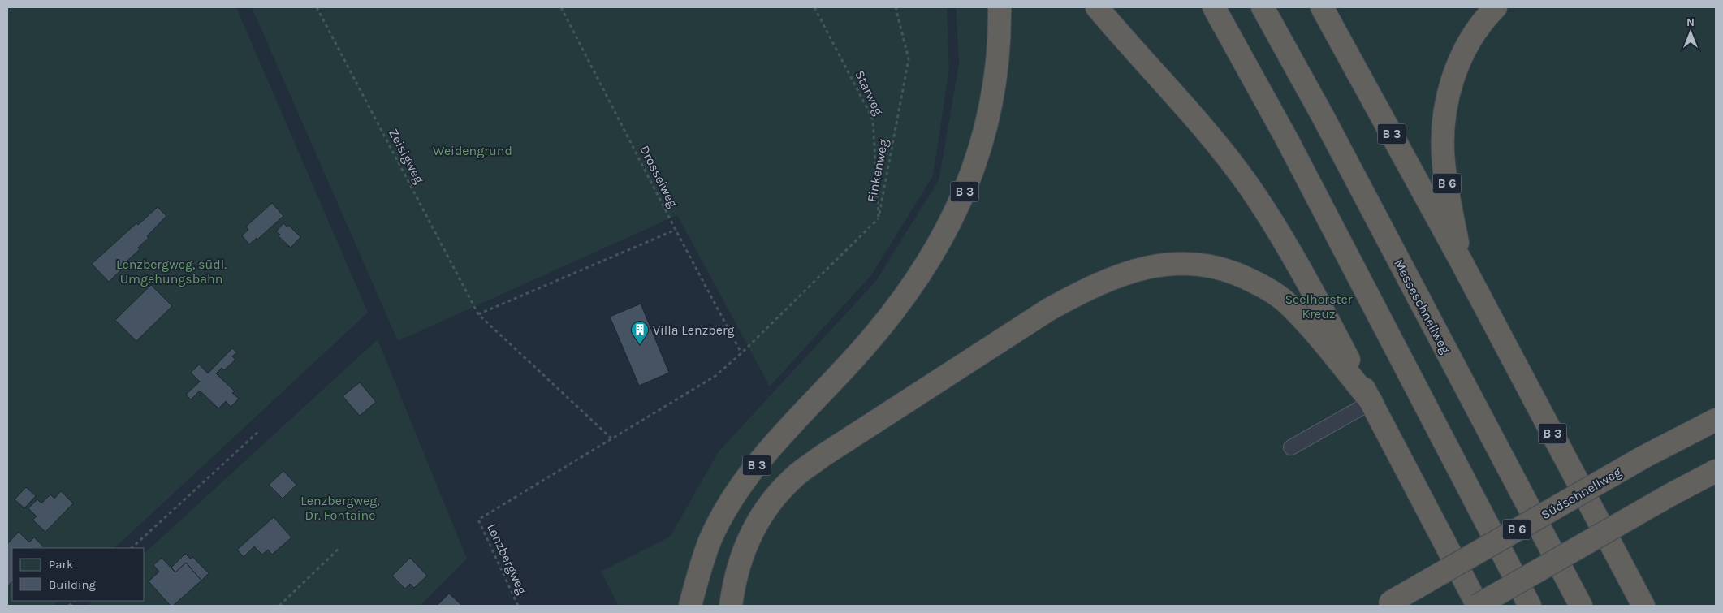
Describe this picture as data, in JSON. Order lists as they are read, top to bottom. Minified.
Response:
{"streets":{"highway":["B 3","B 6","Messeschnellweg","Südschnellweg"],"path":["Starweg","Zeisigweg","Finkenweg","Drosselweg","Lenzbergweg"]},"crossings":[["Starweg","Finkenweg"],["B 3","B 6"],["Zeisigweg","Lenzbergweg"]],"parks":["Weidengrund","Lenzbergweg, südl. Umgehungsbahn","Seelhorster Kreuz","Lenzbergweg, Dr. Fontaine"],"places":{"building":["Villa Lenzberg"]},"legend":["Park","Building"],"north":"top"}
